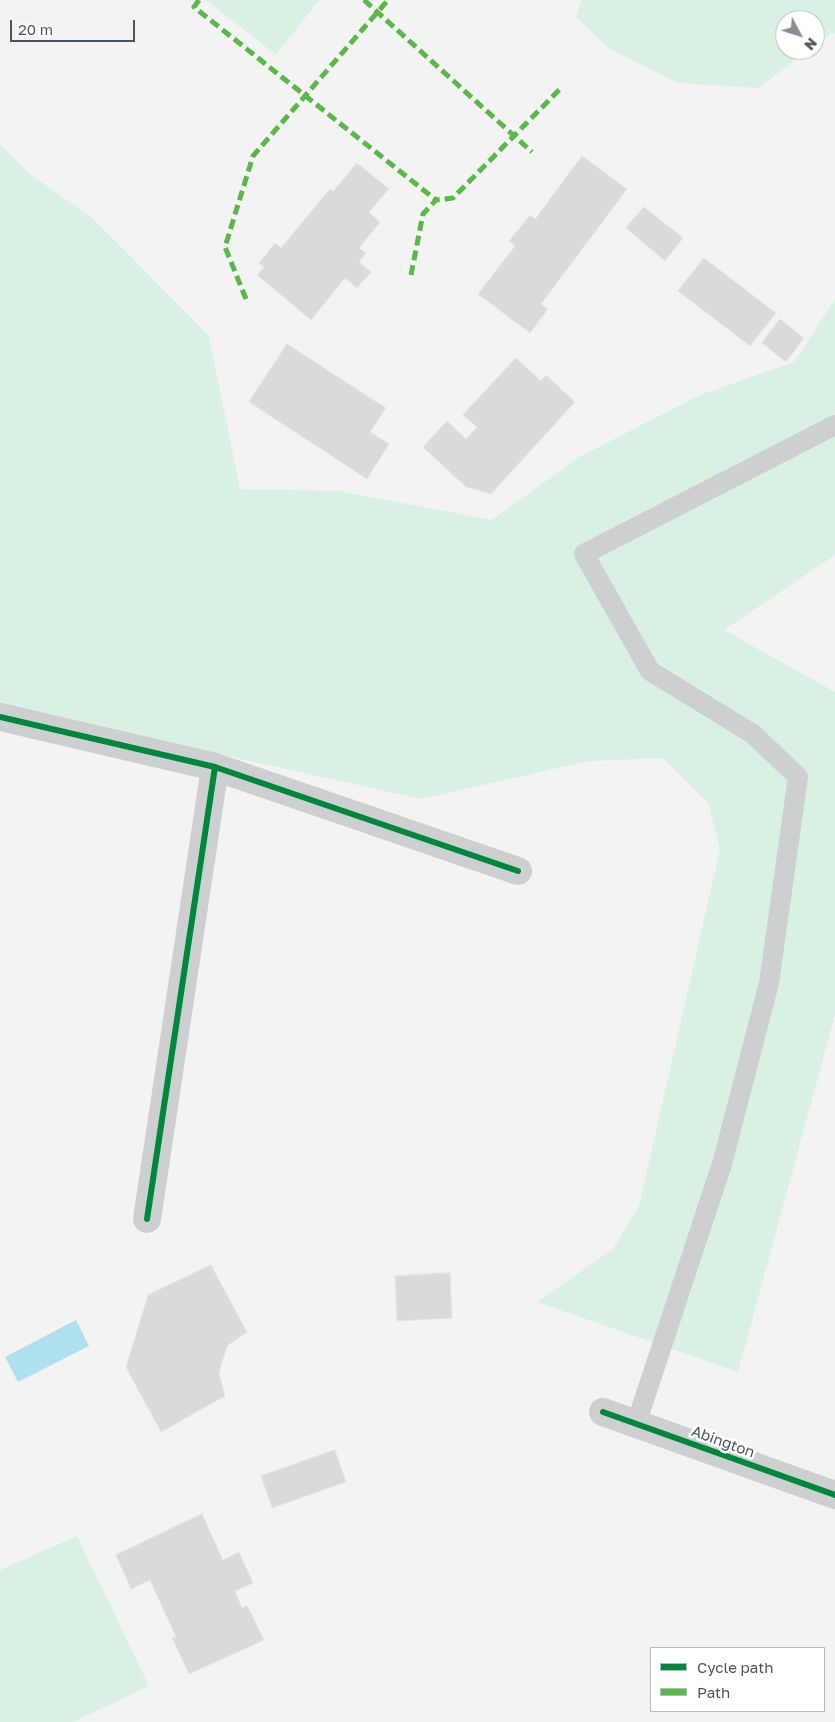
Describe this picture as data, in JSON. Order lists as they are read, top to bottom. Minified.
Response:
{"streets":{"street":["Abington"]},"legend":["Cycle path","Path"],"scale_bar":"20 m","north":"bottom right"}
